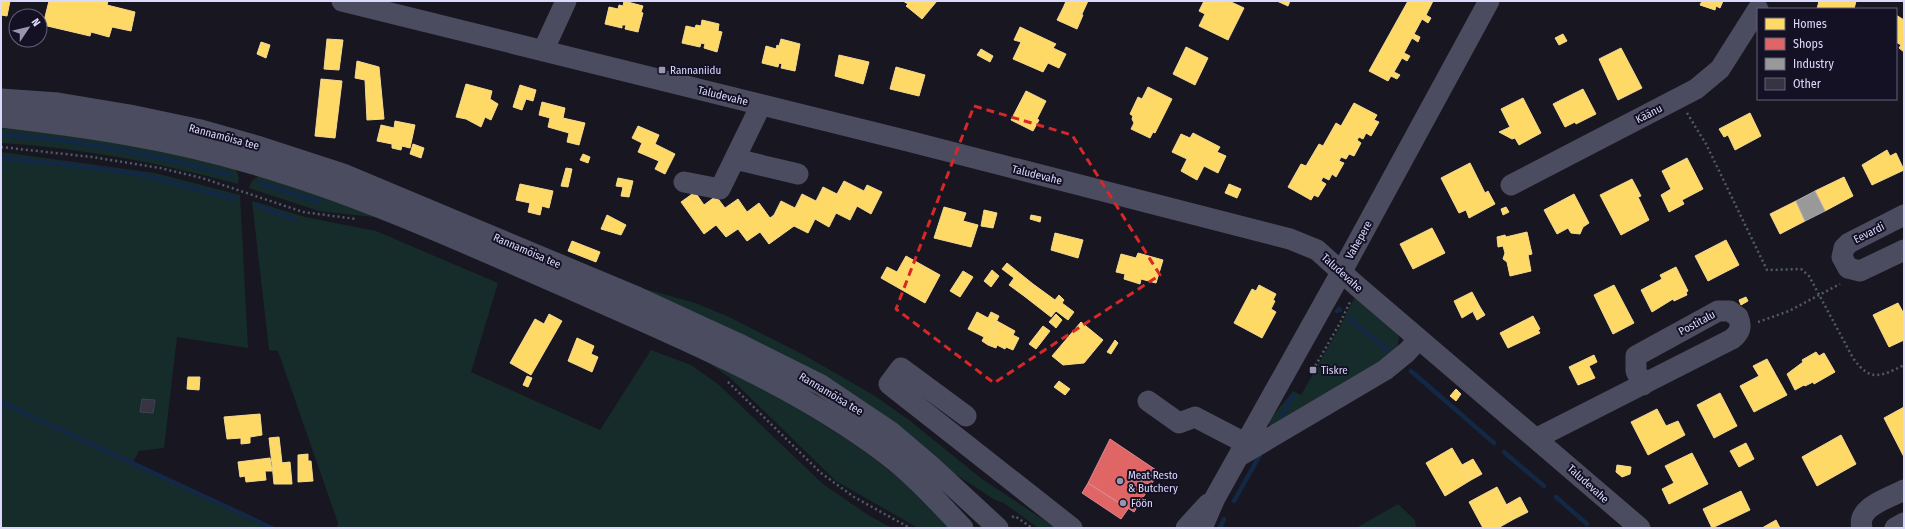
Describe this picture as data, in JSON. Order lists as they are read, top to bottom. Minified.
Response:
{"streets":{"street":["Taludevahe","Käänu","Rannamõisa tee","Eevardi","Vahepere","Postitalu"]},"crossings":[["Taludevahe","Vahepere"]],"places":{"transit":["Rannaniidu","Tiskre"],"other":["Meat Resto & Butchery","Föön"]},"legend":["Homes","Shops","Industry","Other"],"north":"top right"}
